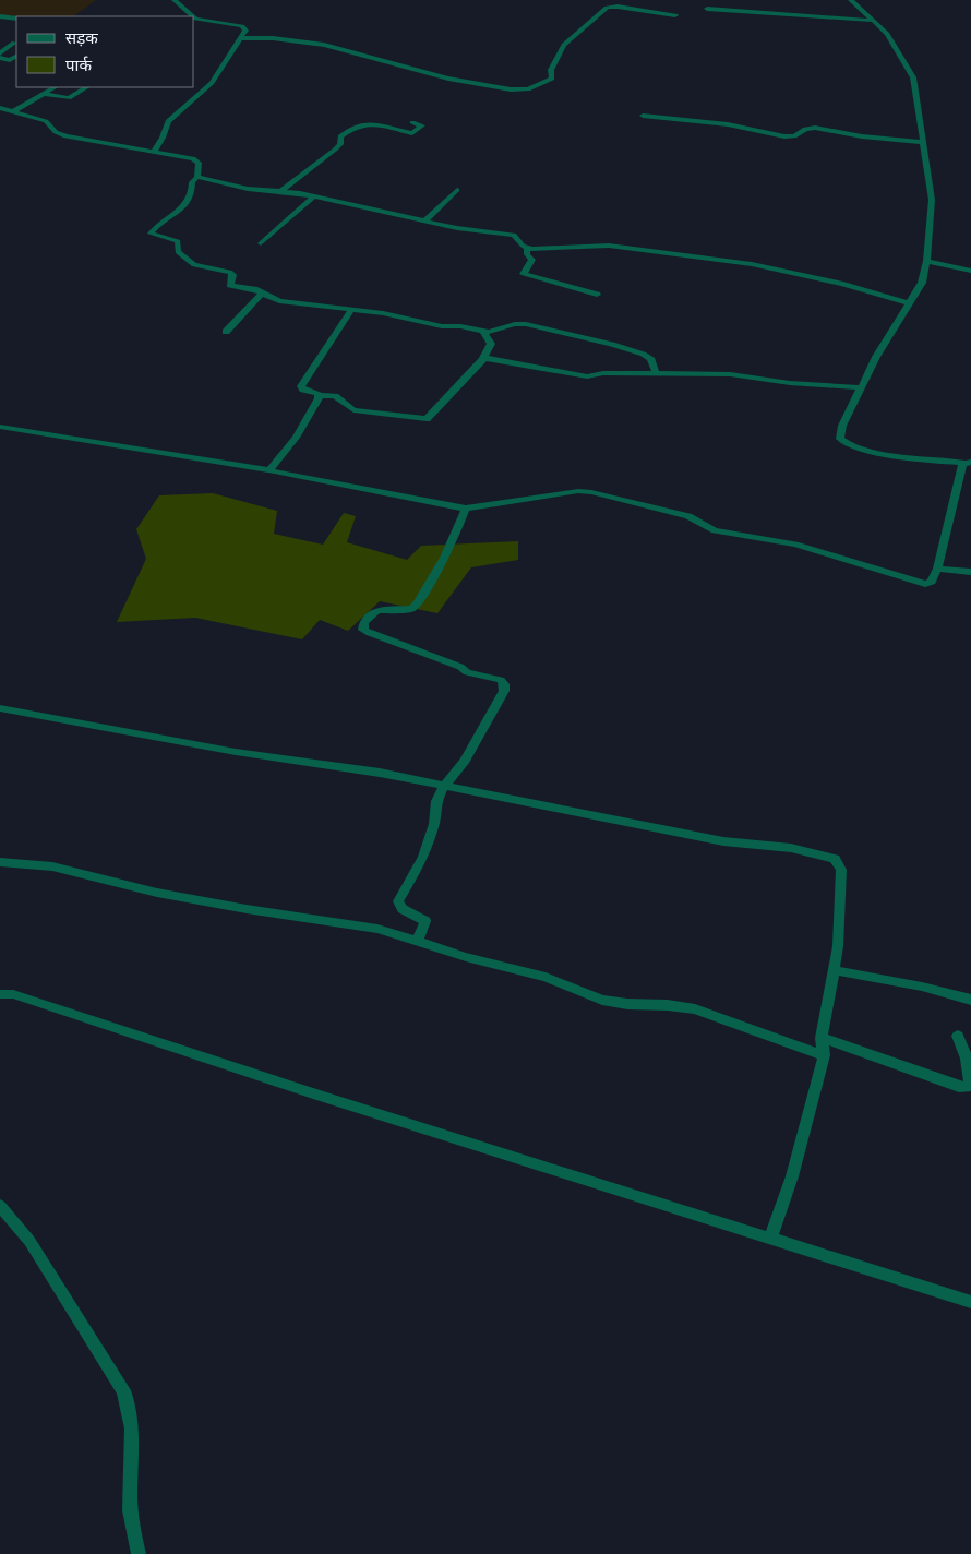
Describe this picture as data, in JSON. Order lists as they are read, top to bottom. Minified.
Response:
{"legend":["सड़क","पार्क"]}
